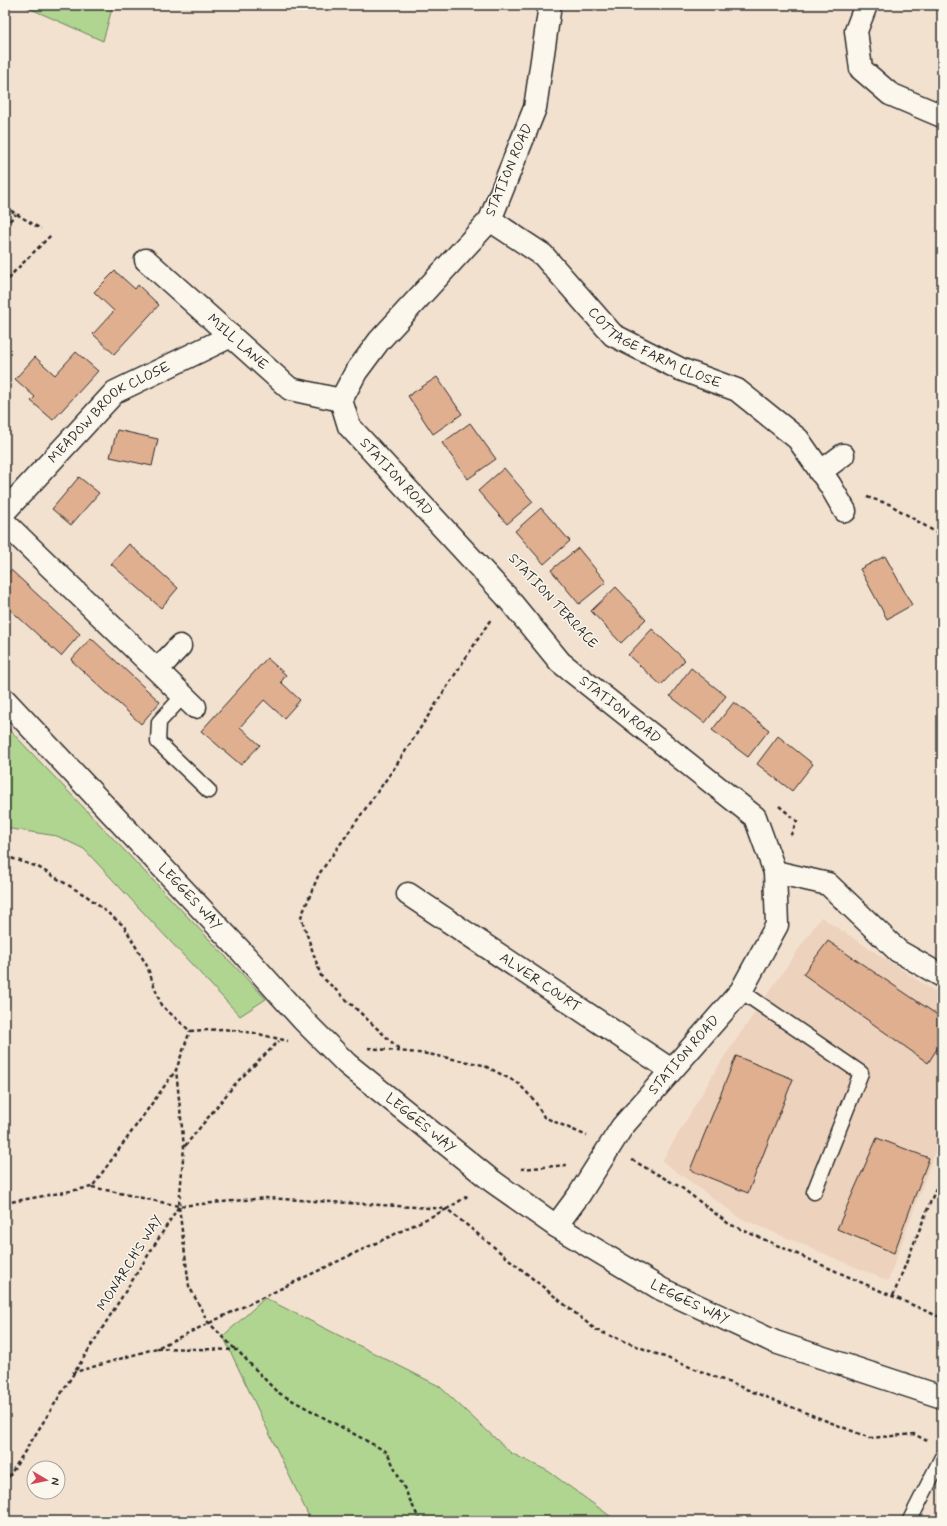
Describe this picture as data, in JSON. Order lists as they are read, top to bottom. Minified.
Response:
{"streets":{"street":["STATION ROAD","MILL LANE","COTTAGE FARM CLOSE","MEADOW BROOK CLOSE","LEGGES WAY","ALVER COURT"],"path":["MONARCH'S WAY"]},"crossings":[["STATION ROAD","MILL LANE"],["STATION ROAD","COTTAGE FARM CLOSE"],["STATION ROAD","LEGGES WAY"],["STATION ROAD","ALVER COURT"],["MILL LANE","MEADOW BROOK CLOSE"]],"north":"right"}
